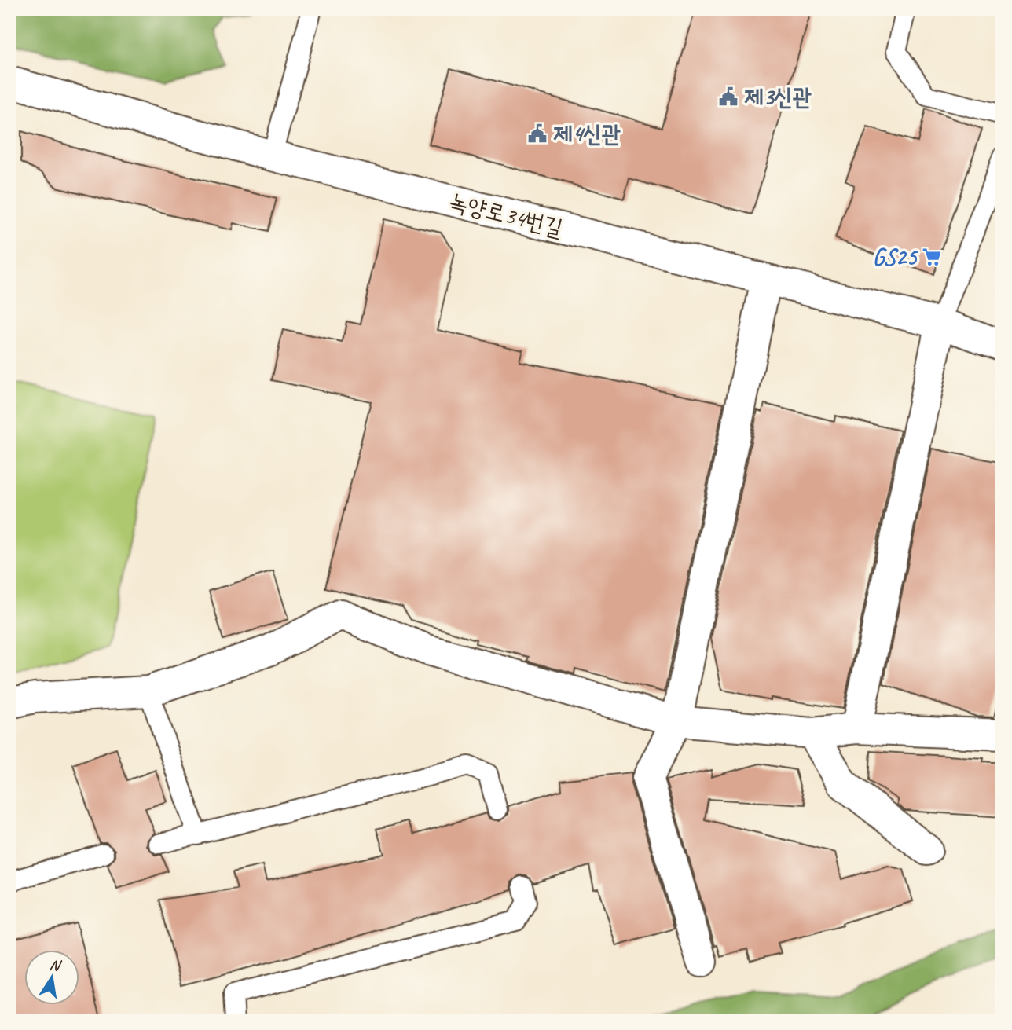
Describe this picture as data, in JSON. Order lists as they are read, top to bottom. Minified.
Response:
{"streets":{"street":["녹양로34번길"]},"places":{"public building":["제3신관","제4신관"],"supermarket":["GS25"]},"north":"top"}
